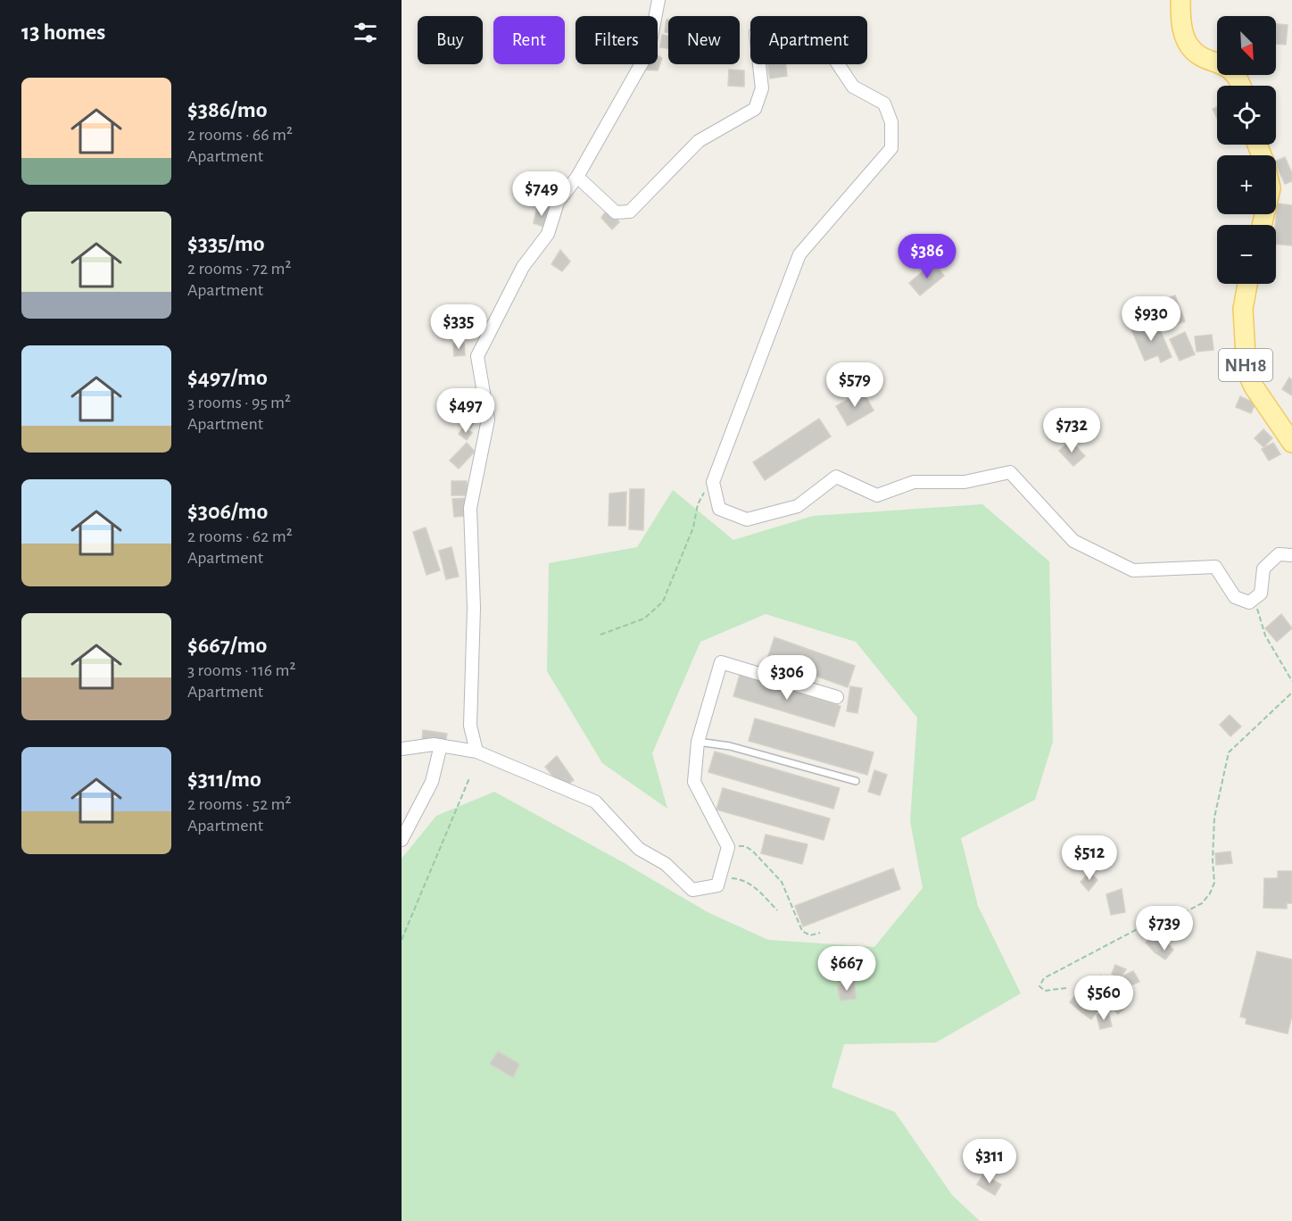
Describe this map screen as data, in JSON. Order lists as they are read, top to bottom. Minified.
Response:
{"streets":{"main road":["NH18"]},"north":"bottom right","page":{"heading":"13 homes","map_buttons":["+","−"],"chip":["Buy","Rent","Filters","New","Apartment"],"list":[{"name":"$386/mo","note":"2 rooms · 66 m² · Apartment"},{"name":"$335/mo","note":"2 rooms · 72 m² · Apartment"},{"name":"$497/mo","note":"3 rooms · 95 m² · Apartment"},{"name":"$306/mo","note":"2 rooms · 62 m² · Apartment"},{"name":"$667/mo","note":"3 rooms · 116 m² · Apartment"},{"name":"$311/mo","note":"2 rooms · 52 m² · Apartment"}],"price":["$749","$386","$930","$335","$579","$497","$732","$306","$512","$739","$667","$560","$311"]}}
